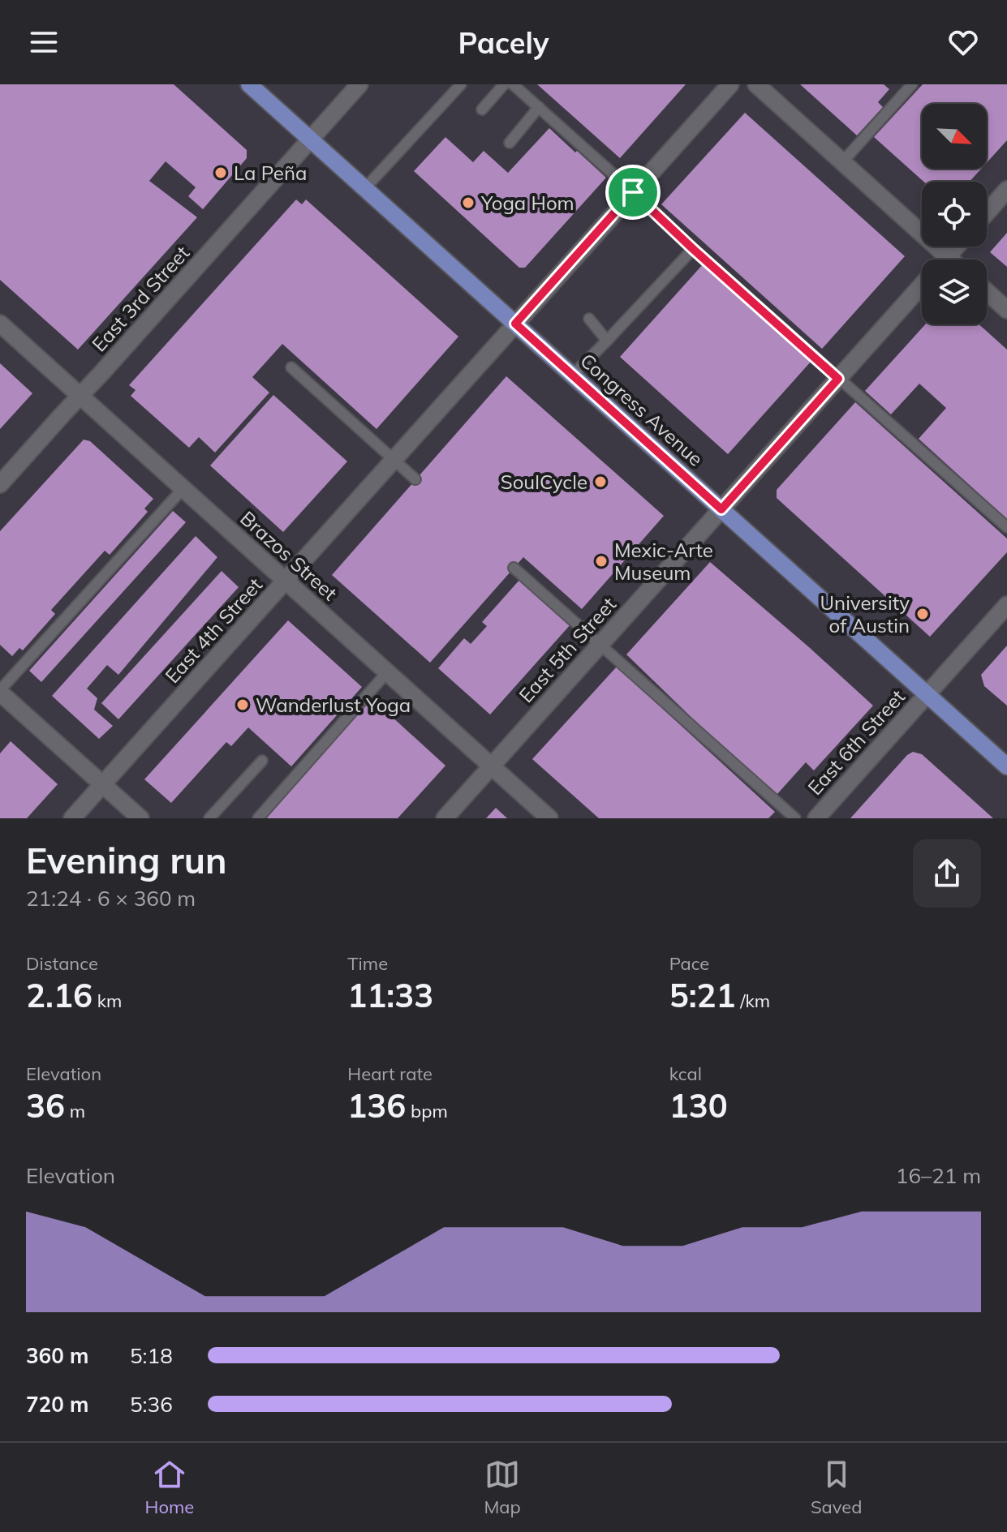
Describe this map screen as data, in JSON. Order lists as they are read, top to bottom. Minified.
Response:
{"streets":{"main road":["Congress Avenue"],"street":["East 3rd Street","Brazos Street","East 4th Street","East 5th Street","East 6th Street"]},"crossings":[["East 3rd Street","Congress Avenue"],["East 3rd Street","Brazos Street"],["Congress Avenue","East 4th Street"],["Congress Avenue","East 5th Street"],["Congress Avenue","East 6th Street"],["Brazos Street","East 4th Street"],["Brazos Street","East 5th Street"]],"places":["La Peña","Yoga Hom","SoulCycle","Mexic-Arte Museum","University of Austin","Wanderlust Yoga"],"north":"bottom right","page":{"header":"Pacely","heading":["Evening run","21:24 · 6 × 360 m"],"stats":[["Distance","2.16 km"],["Time","11:33"],["Pace","5:21 /km"],["Elevation","36 m"],["Heart rate","136 bpm"],["kcal","130"]],"chart":["Elevation","16–21 m"],"list":[{"name":"360 m","note":"5:18"},{"name":"720 m","note":"5:36"}],"tabs":["Home","Map","Saved"]}}
